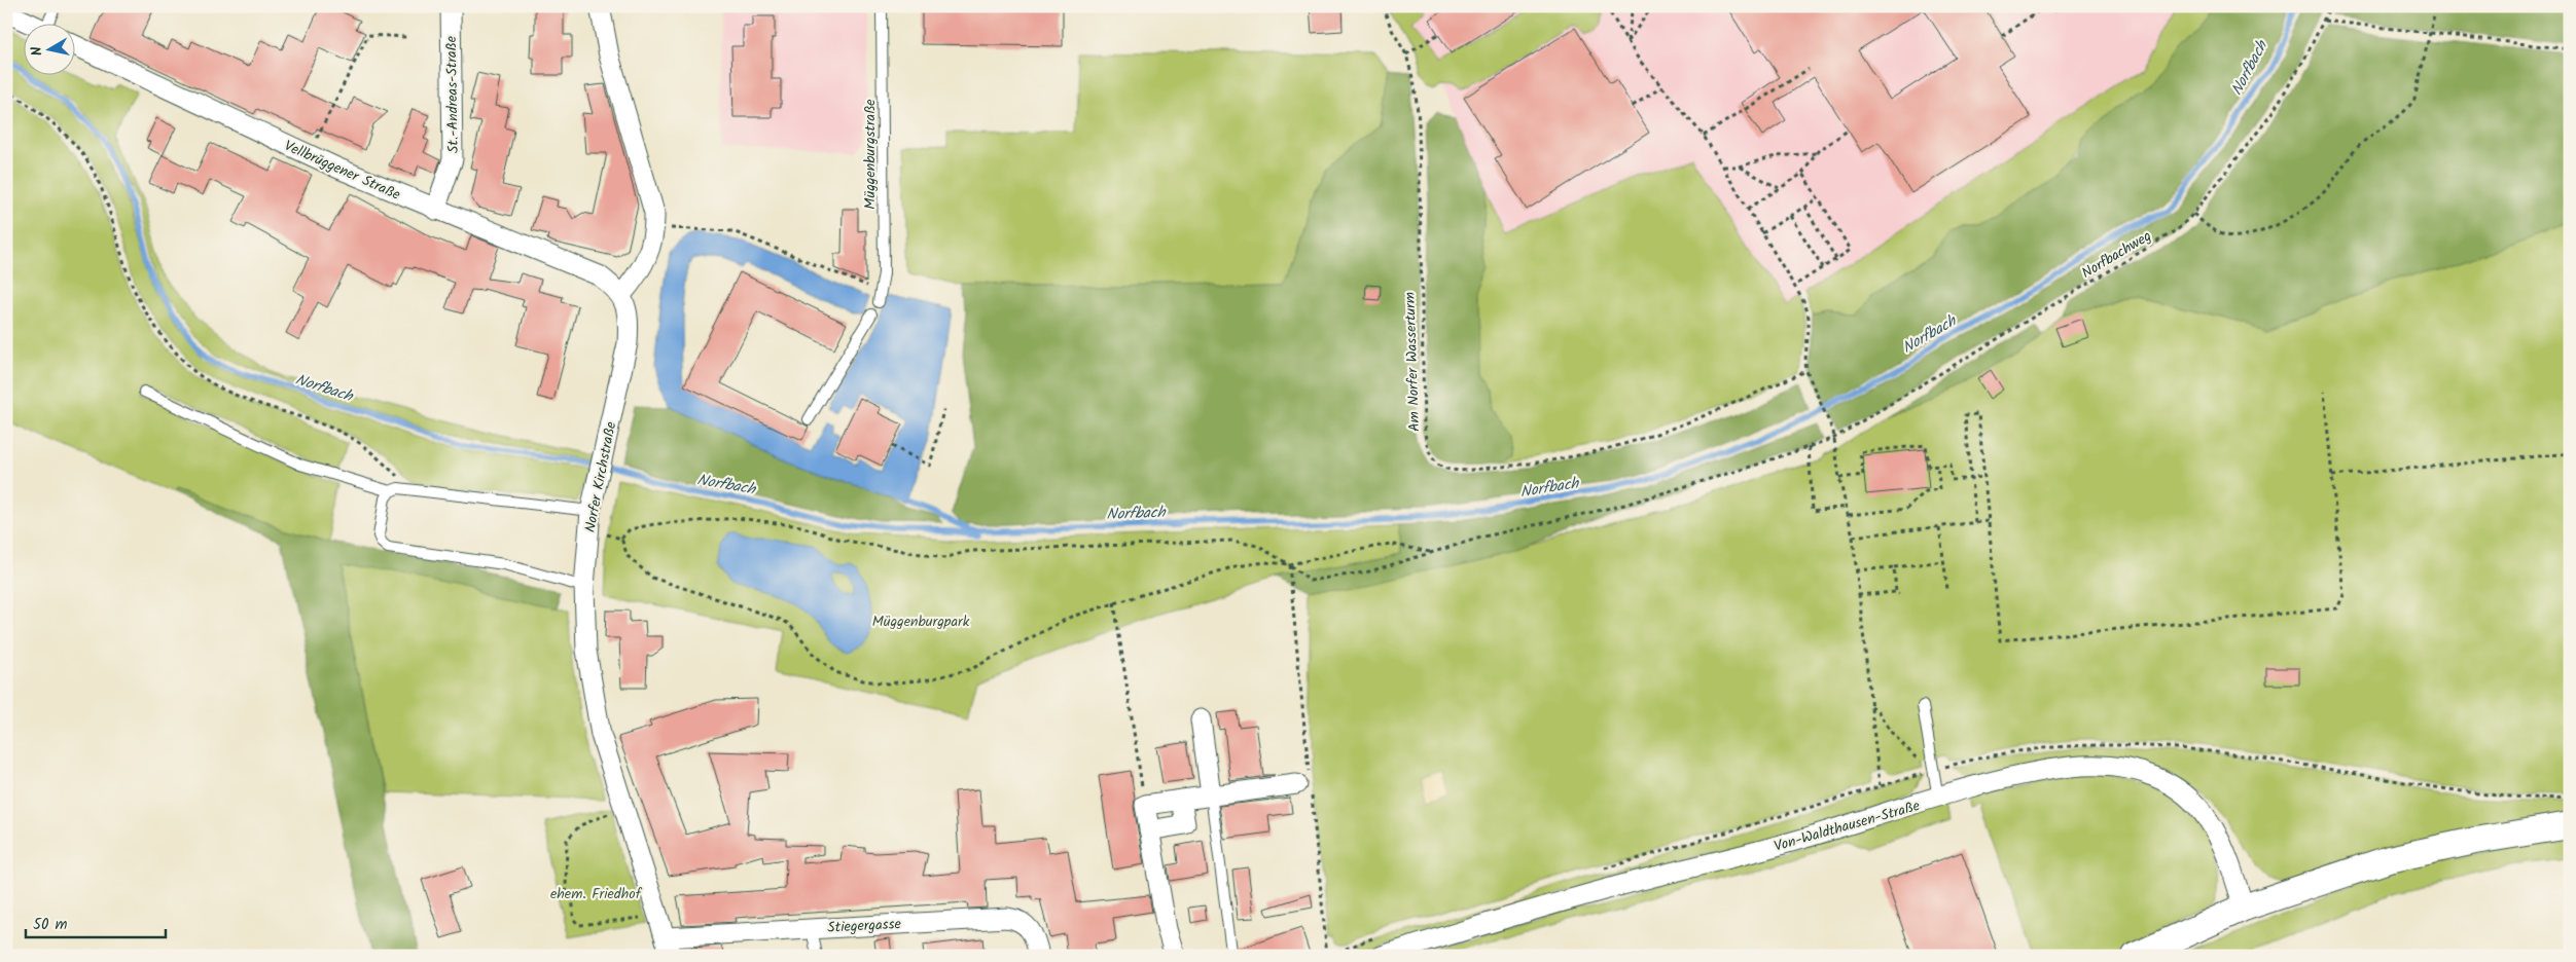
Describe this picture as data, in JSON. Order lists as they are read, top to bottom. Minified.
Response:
{"streets":{"street":["St.-Andreas-Straße","Vellbrüggener Straße","Norfer Kirchstraße","Von-Waldthausen-Straße","Stiegergasse"],"lane":["Müggenburgstraße"],"path":["Norfbachweg","Am Norfer Wasserturm"]},"crossings":[["St.-Andreas-Straße","Vellbrüggener Straße"],["Vellbrüggener Straße","Norfer Kirchstraße"],["Norfer Kirchstraße","Stiegergasse"]],"water":["Norfbach"],"parks":["Müggenburgpark","ehem. Friedhof"],"scale_bar":"50 m","north":"left"}
